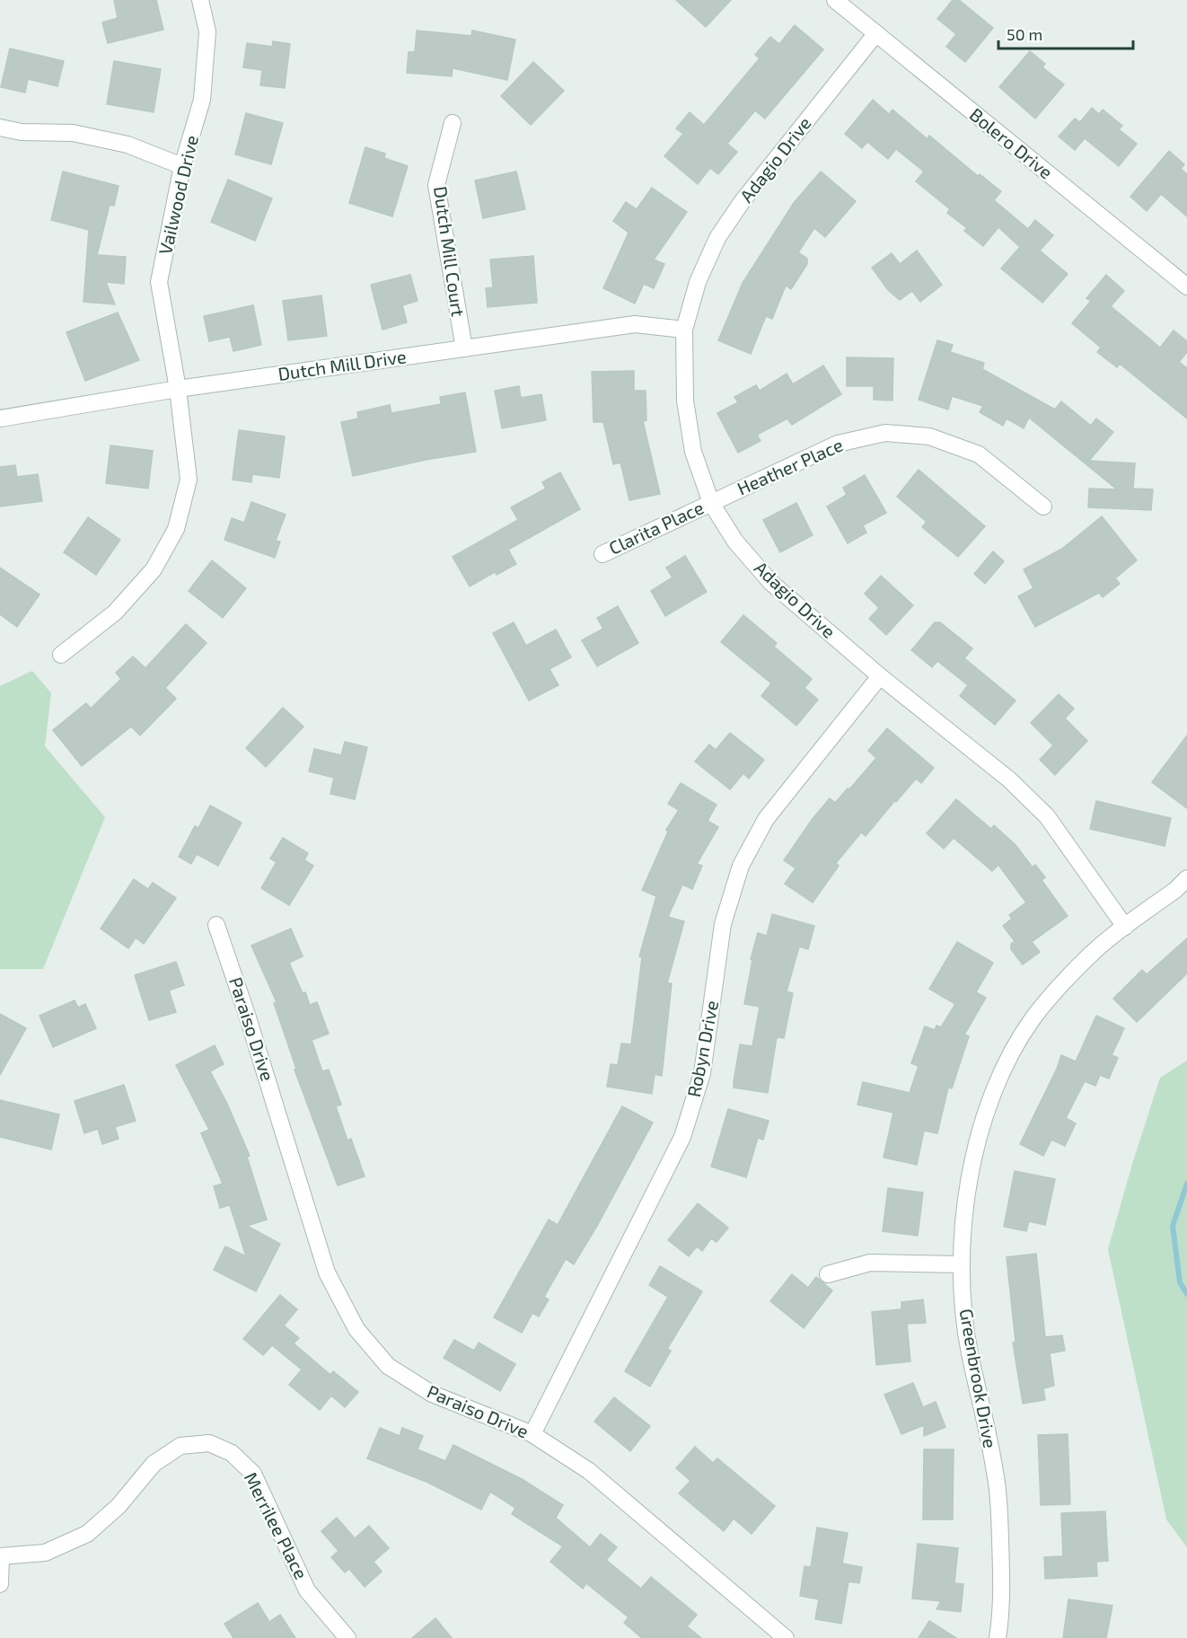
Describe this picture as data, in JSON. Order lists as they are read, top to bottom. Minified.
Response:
{"streets":{"street":["Bolero Drive","Adagio Drive","Vailwood Drive","Dutch Mill Court","Dutch Mill Drive","Heather Place","Clarita Place","Paraiso Drive","Robyn Drive","Greenbrook Drive","Merrilee Place"]},"crossings":[["Bolero Drive","Adagio Drive"],["Adagio Drive","Dutch Mill Drive"],["Adagio Drive","Heather Place"],["Adagio Drive","Clarita Place"],["Adagio Drive","Robyn Drive"],["Adagio Drive","Greenbrook Drive"],["Vailwood Drive","Dutch Mill Drive"],["Dutch Mill Court","Dutch Mill Drive"],["Heather Place","Clarita Place"],["Paraiso Drive","Robyn Drive"]],"scale_bar":"50 m"}
